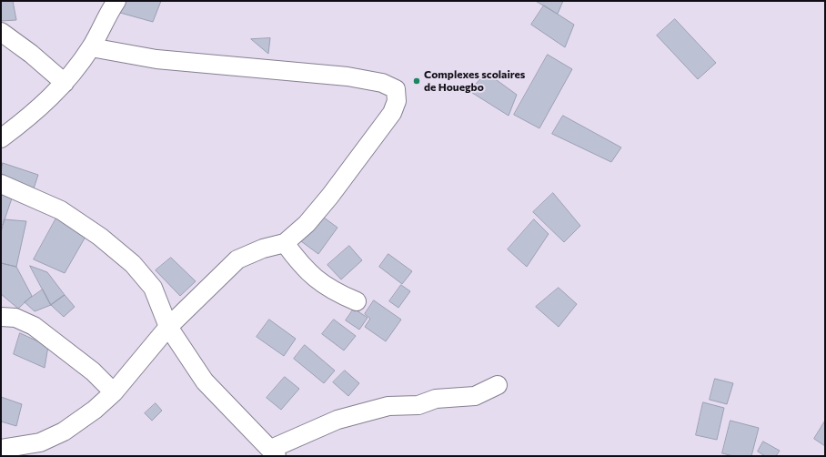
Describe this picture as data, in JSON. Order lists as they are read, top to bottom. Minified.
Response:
{"places":["Complexes scolaires de Houegbo"]}
